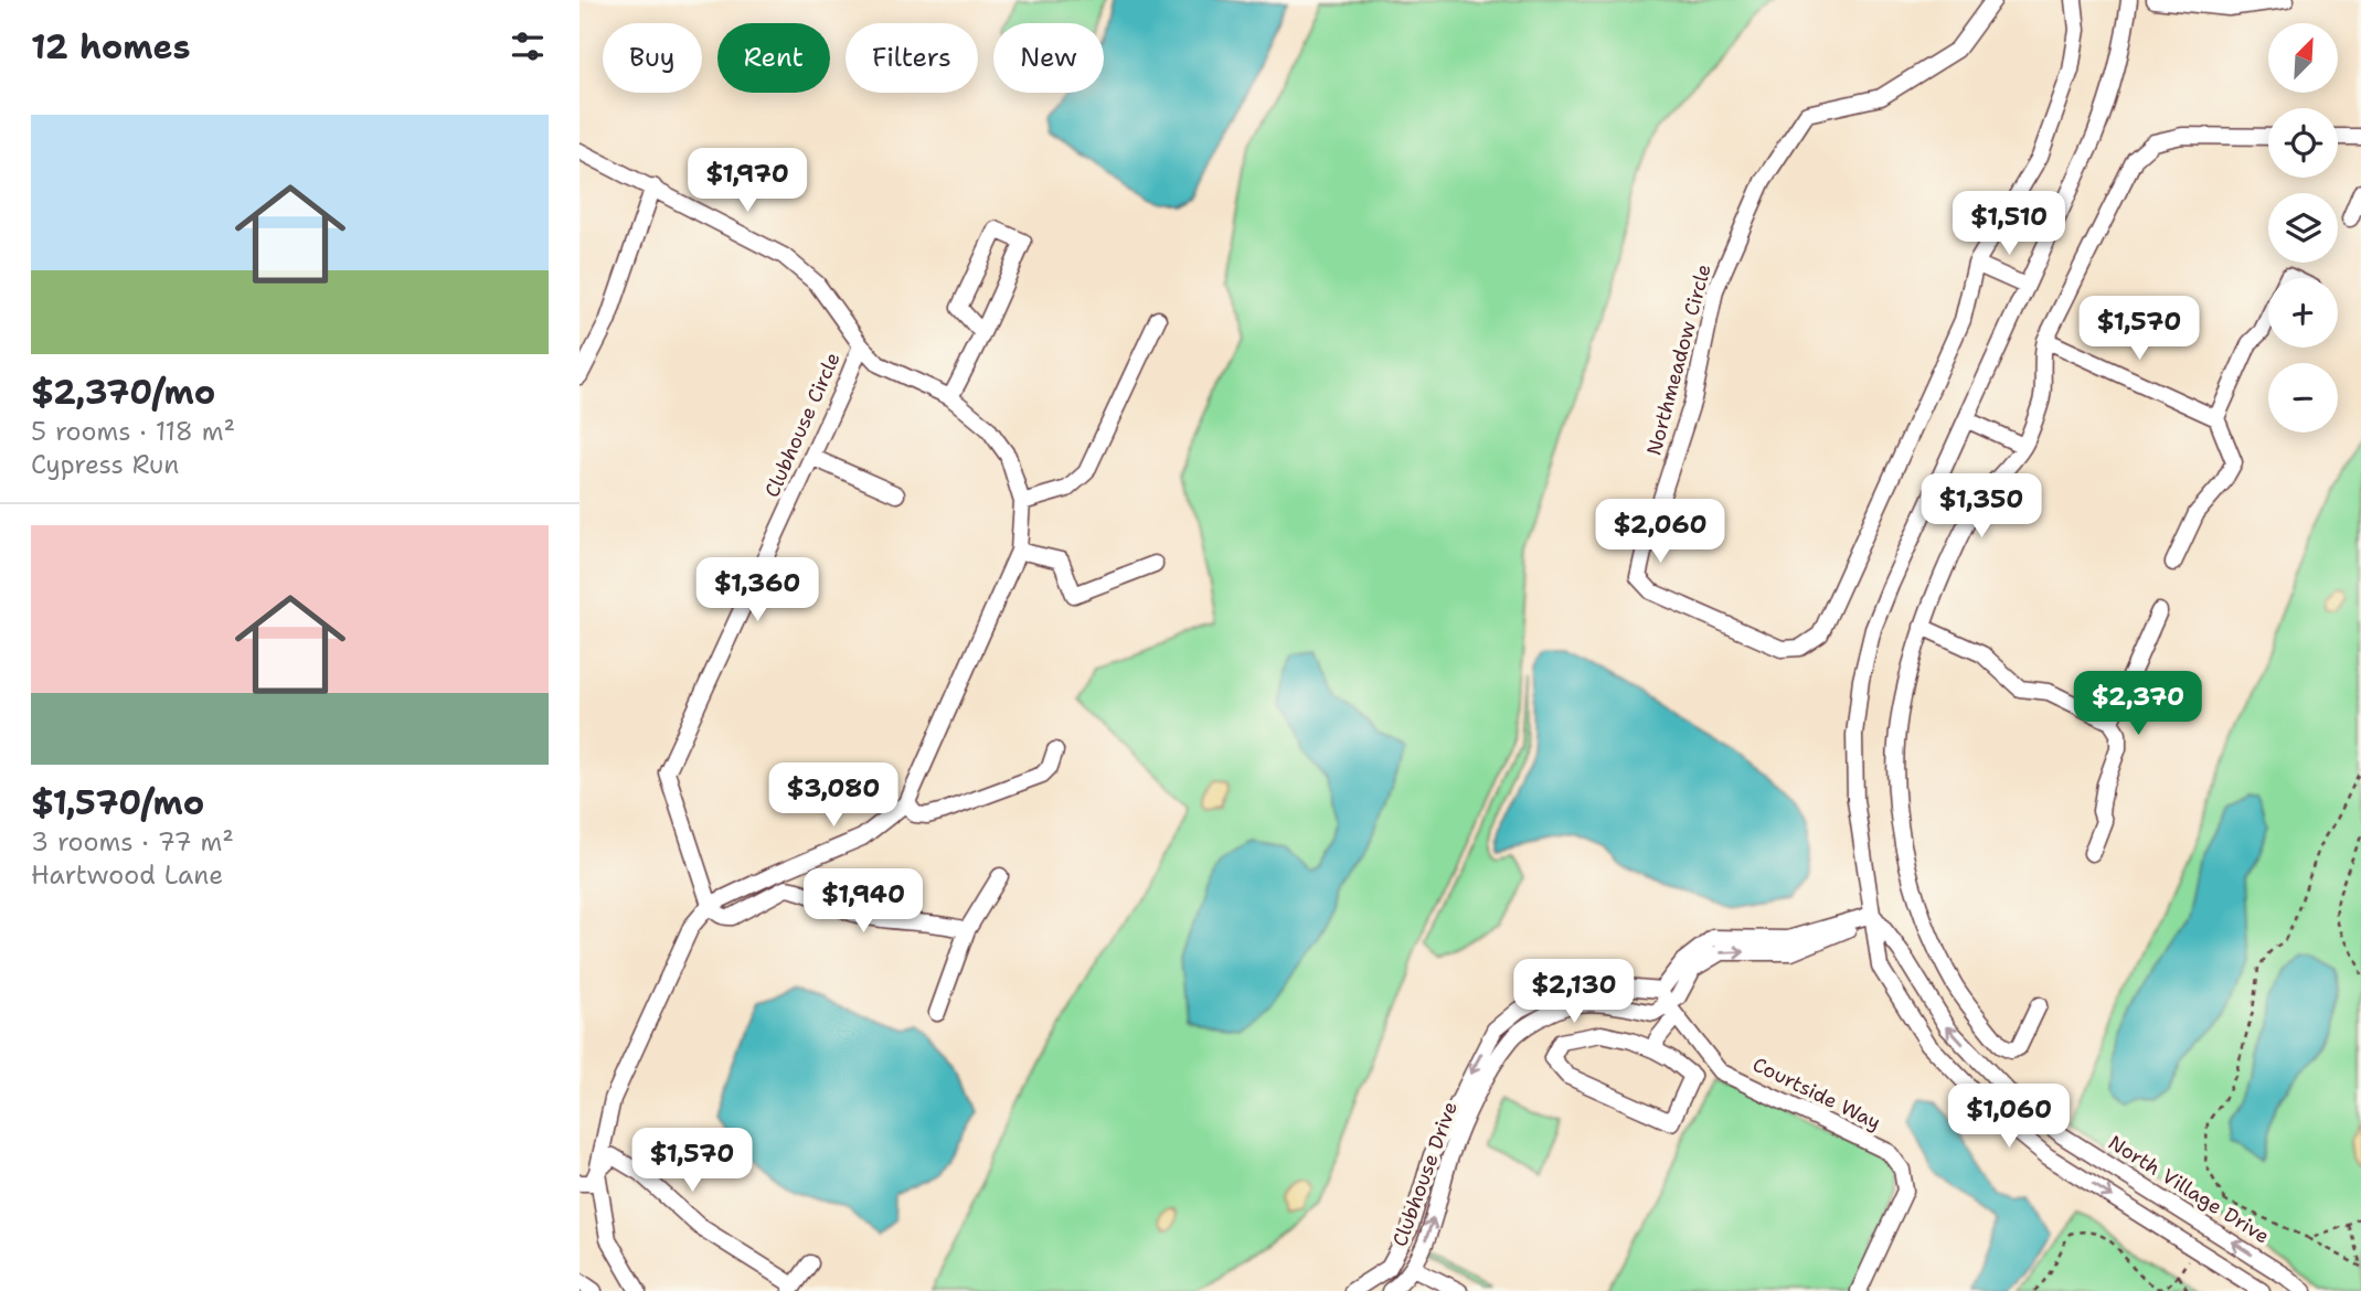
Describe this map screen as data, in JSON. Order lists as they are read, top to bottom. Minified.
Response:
{"streets":{"street":["Northmeadow Circle","Clubhouse Circle","Courtside Way","Clubhouse Drive","North Village Drive"]},"crossings":[["Courtside Way","Clubhouse Drive"]],"north":"top right","page":{"heading":"12 homes","map_buttons":["+","−"],"chip":["Buy","Rent","Filters","New"],"list":[{"name":"$2,370/mo","note":"5 rooms · 118 m² · Cypress Run"},{"name":"$1,570/mo","note":"3 rooms · 77 m² · Hartwood Lane"}],"price":["$1,970","$1,510","$1,570","$1,350","$2,060","$1,360","$2,370","$3,080","$1,940","$2,130","$1,060","$1,570"]}}
